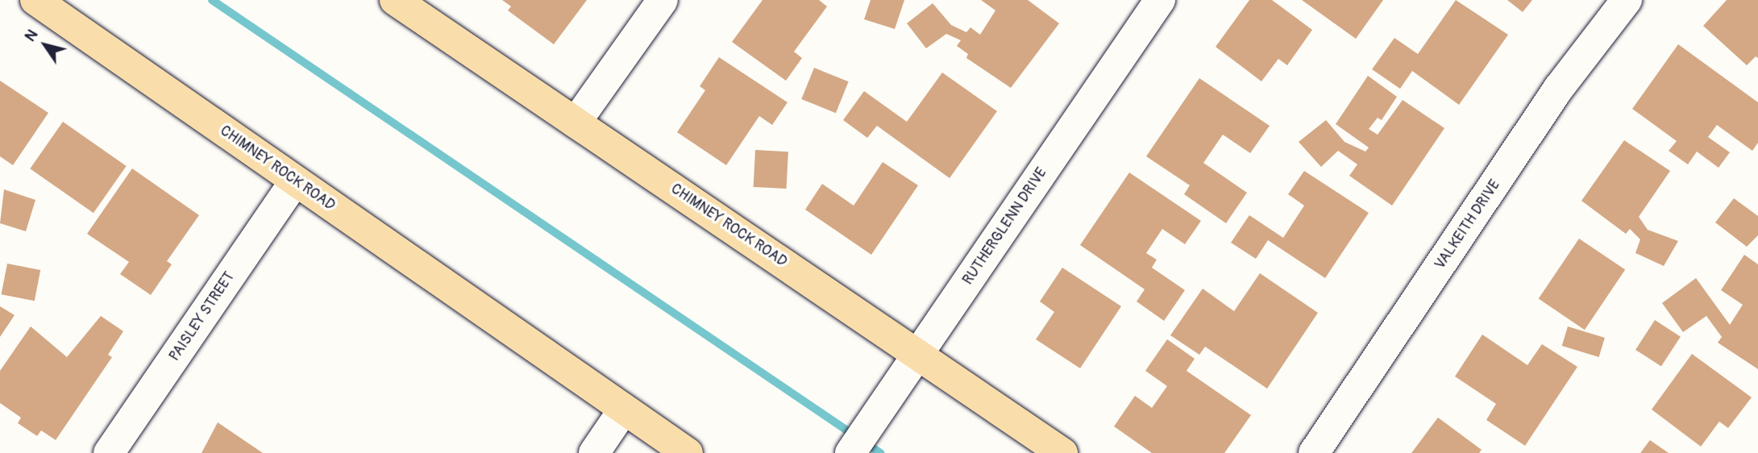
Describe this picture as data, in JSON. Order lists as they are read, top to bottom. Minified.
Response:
{"streets":{"main road":["CHIMNEY ROCK ROAD"],"street":["VALKEITH DRIVE","RUTHERGLENN DRIVE","PAISLEY STREET"]},"crossings":[["CHIMNEY ROCK ROAD","RUTHERGLENN DRIVE"],["CHIMNEY ROCK ROAD","PAISLEY STREET"]],"north":"top left"}
